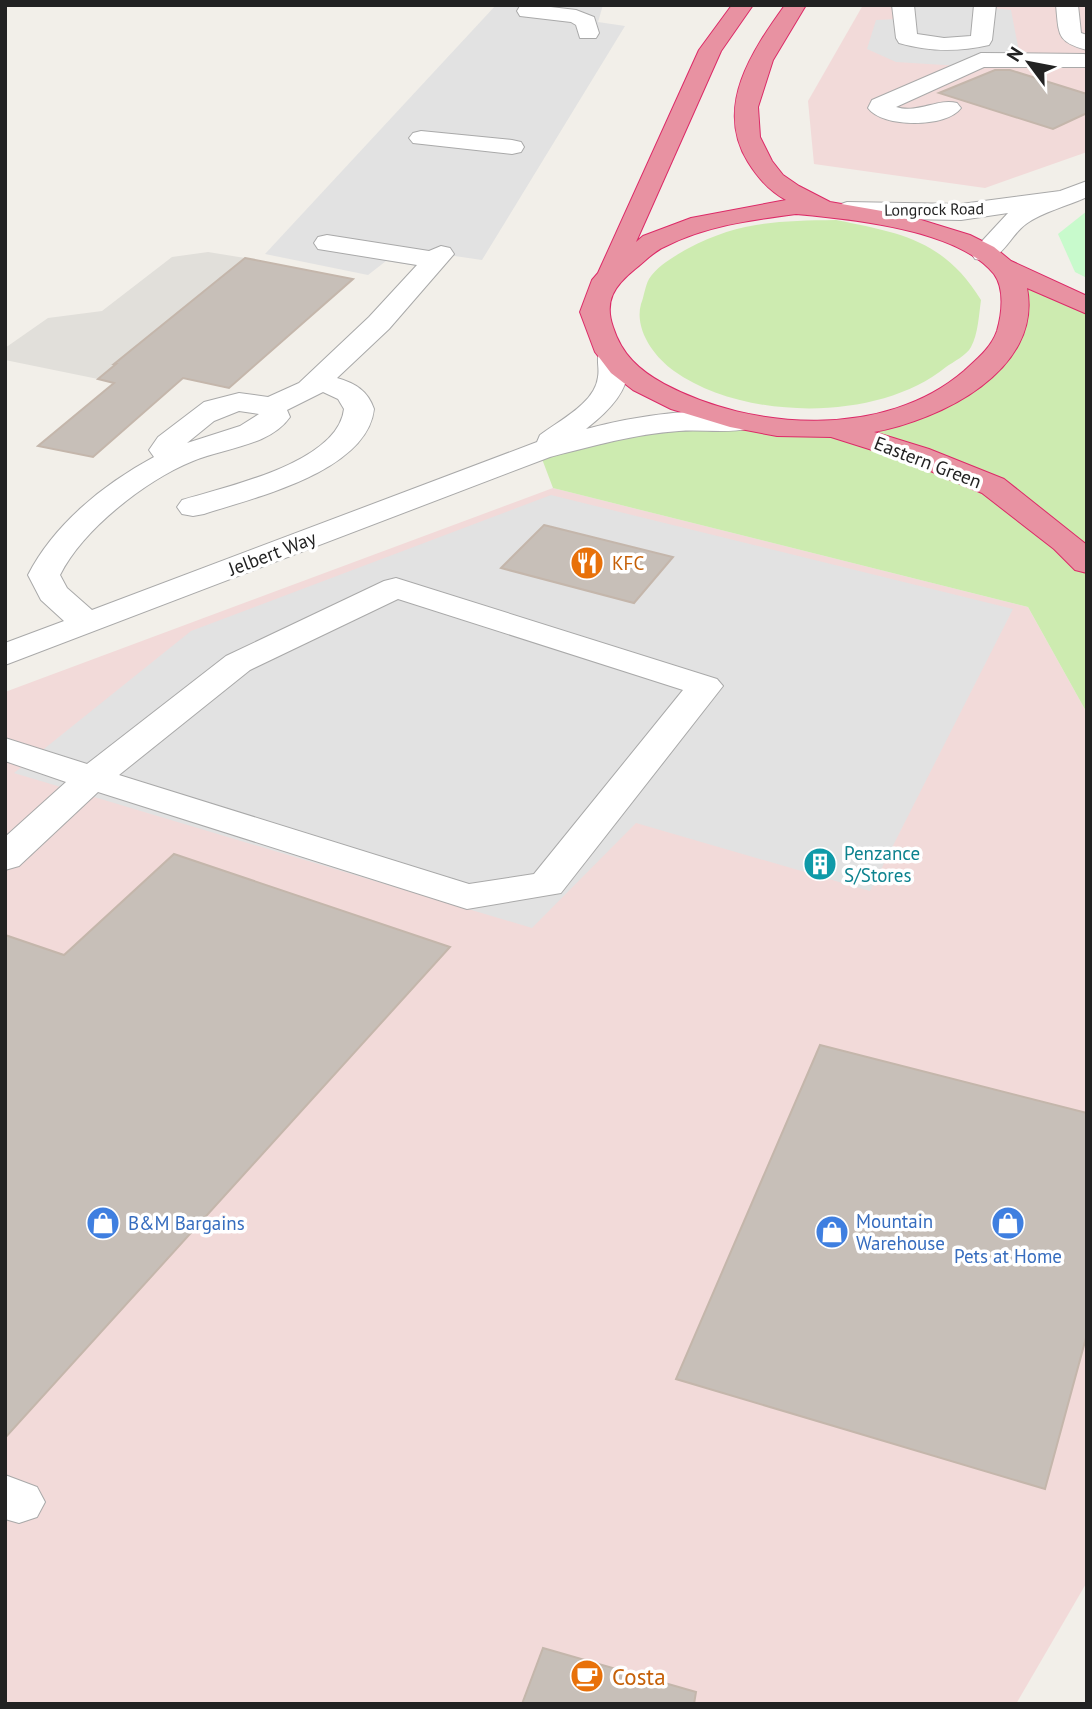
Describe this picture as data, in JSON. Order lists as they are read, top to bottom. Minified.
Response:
{"streets":{"highway":["Eastern Green"],"street":["Longrock Road","Jelbert Way"]},"places":{"restaurant":["KFC"],"building":["Penzance S/Stores"],"shop":["B&M Bargains","Pets at Home","Mountain Warehouse"],"cafe":["Costa"]},"north":"top left"}
